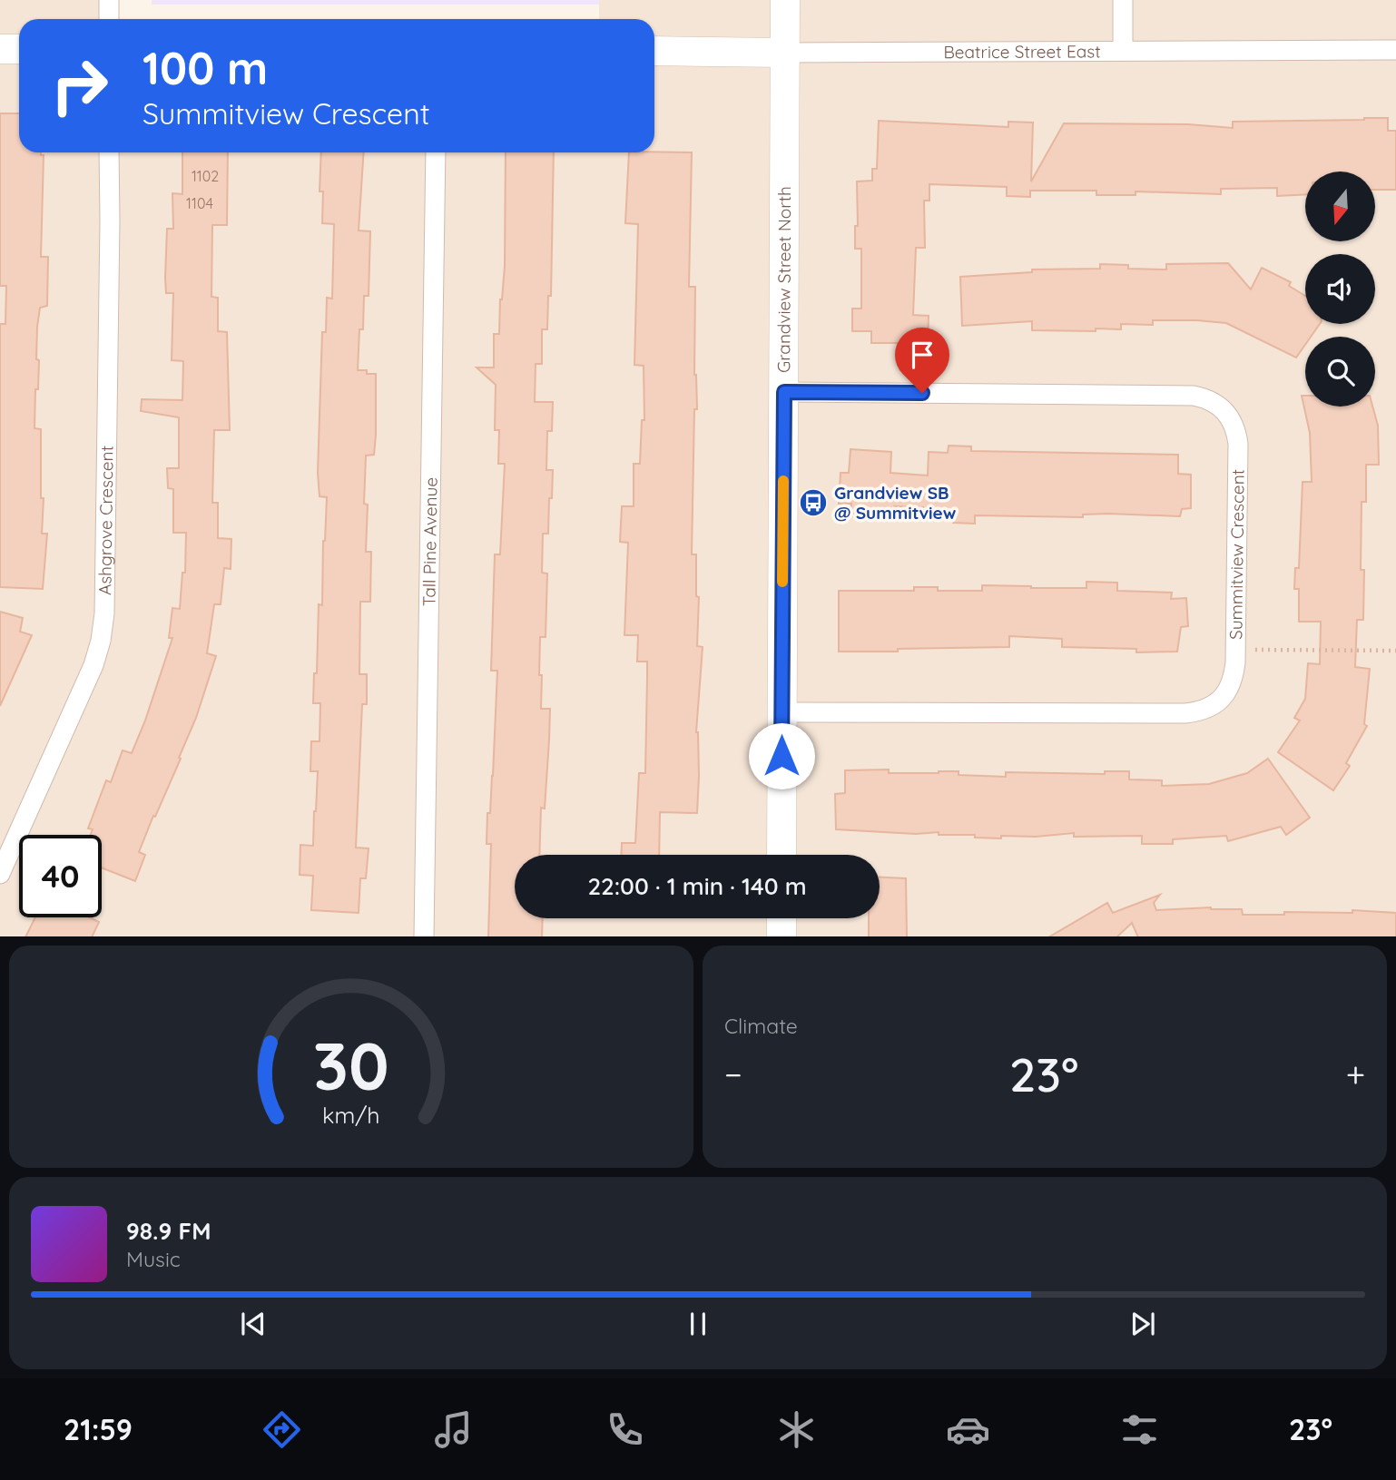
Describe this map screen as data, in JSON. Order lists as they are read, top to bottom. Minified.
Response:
{"streets":{"street":["Beatrice Street East","Grandview Street North","Ashgrove Crescent","Tall Pine Avenue","Summitview Crescent"]},"crossings":[["Beatrice Street East","Grandview Street North"],["Grandview Street North","Summitview Crescent"]],"places":{"bus stop":["Grandview SB @ Summitview"]},"house_numbers":["1102","1104"],"north":"bottom","page":{"turn":["100 m","Summitview Crescent"],"limit":"40","trip":"22:00 · 1 min · 140 m","tile":"Climate","heat":["−","23°","+"],"song":["98.9 FM","Music"],"tabs":["21:59","23°"],"gauge":["30","km/h"]}}
